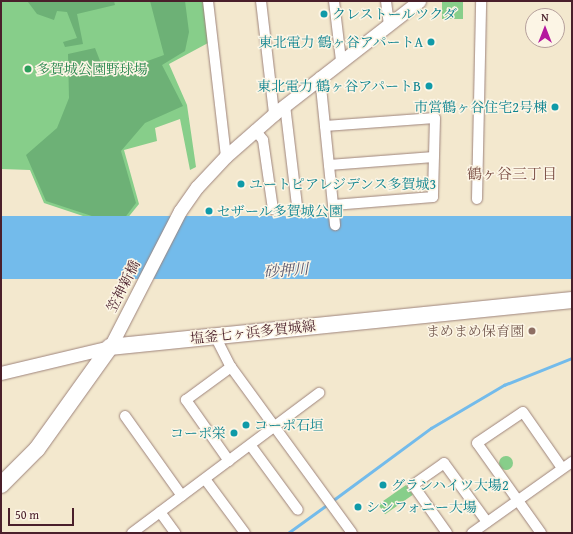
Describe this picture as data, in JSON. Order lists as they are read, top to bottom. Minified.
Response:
{"streets":{"main road":["塩釜七ヶ浜多賀城線"],"street":["笠神新橋"]},"crossings":[["笠神新橋","塩釜七ヶ浜多賀城線"]],"districts":["鶴ヶ谷三丁目"],"water":["砂押川"],"places":["クレストールツクダ","東北電力 鶴ヶ谷アパートA","多賀城公園野球場","東北電力 鶴ヶ谷アパートB","市営鶴ヶ谷住宅2号棟","ユートピアレジデンス多賀城3","セザール多賀城公園","まめまめ保育園","コーポ石垣","コーポ栄","グランハイツ大場2","シンフォニー大場"],"scale_bar":"50 m","north":"top"}
